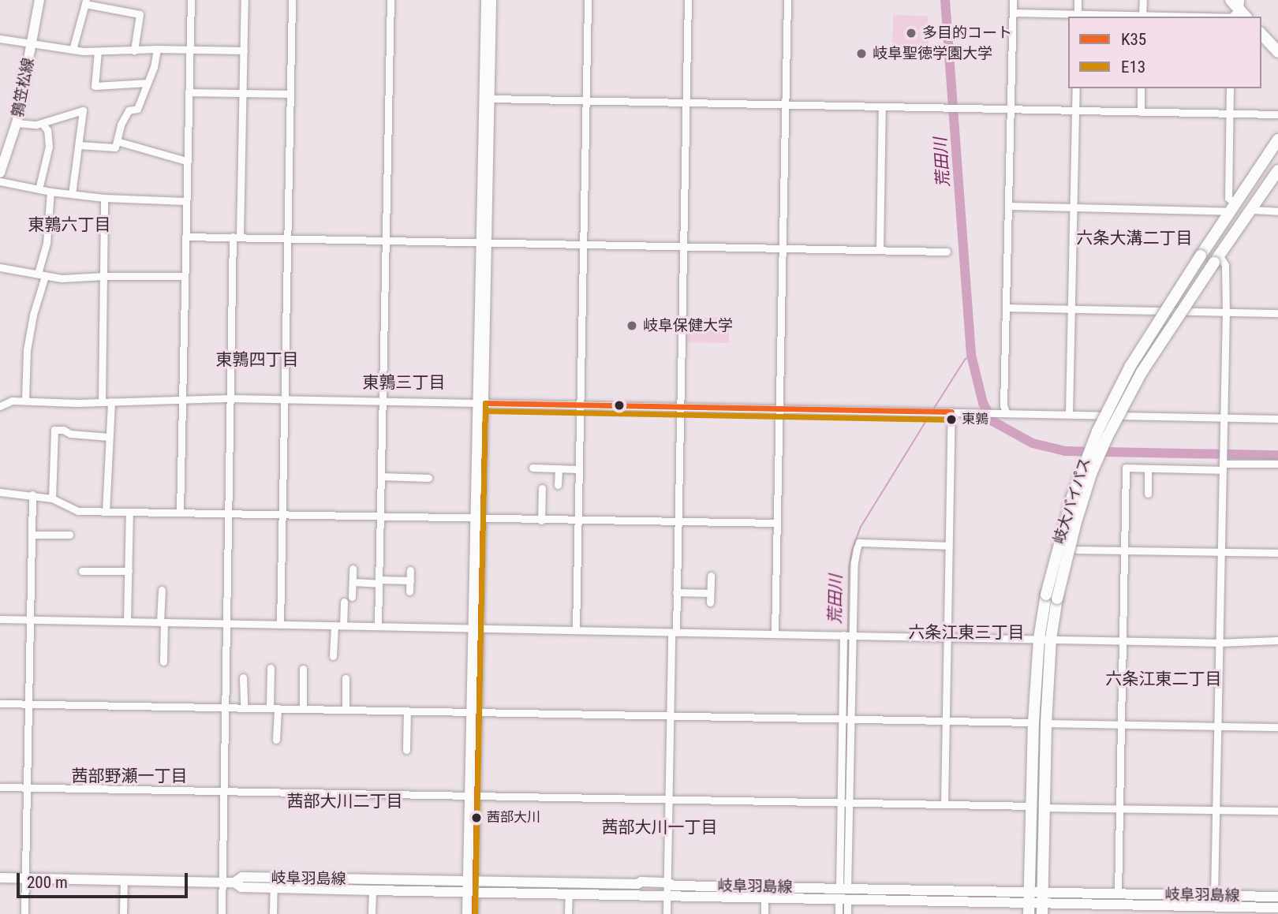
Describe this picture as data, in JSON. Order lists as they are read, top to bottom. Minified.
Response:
{"streets":{"main road":["鶉笠松線","岐大バイパス","岐阜羽島線"]},"crossings":[["岐大バイパス","岐阜羽島線"]],"districts":["東鶉六丁目","六条大溝二丁目","東鶉四丁目","東鶉三丁目","六条江東三丁目","六条江東二丁目","茜部野瀬一丁目","茜部大川二丁目","茜部大川一丁目"],"water":["荒田川"],"places":["多目的コート","岐阜聖徳学園大学","岐阜保健大学","東鶉","茜部大川"],"lines":["transit line K35","transit line E13"],"legend":["K35","E13"],"scale_bar":"200 m"}
